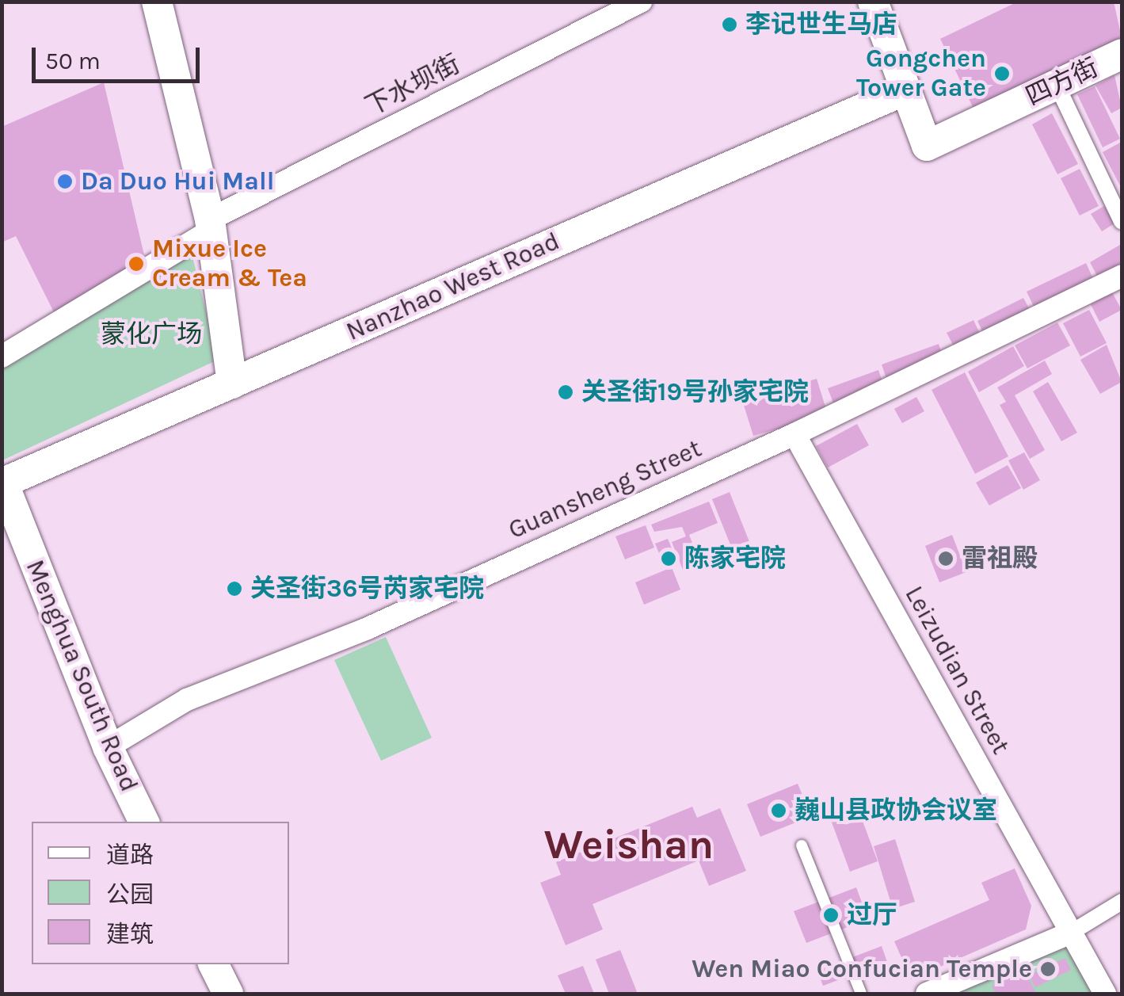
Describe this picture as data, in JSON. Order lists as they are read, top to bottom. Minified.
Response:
{"streets":{"main road":["四方街","Nanzhao West Road","Menghua South Road"],"street":["下水坝街","Guansheng Street","Leizudian Street"]},"crossings":[["四方街","Nanzhao West Road"],["Nanzhao West Road","Menghua South Road"],["Guansheng Street","Leizudian Street"],["Guansheng Street","Menghua South Road"]],"districts":["Weishan"],"parks":["蒙化广场"],"places":["李记世生马店","Gongchen Tower Gate","Da Duo Hui Mall","Mixue Ice Cream & Tea","关圣街19号孙家宅院","陈家宅院","雷祖殿","关圣街36号芮家宅院","巍山县政协会议室","过厅","Wen Miao Confucian Temple"],"legend":["道路","公园","建筑"],"scale_bar":"50 m"}
